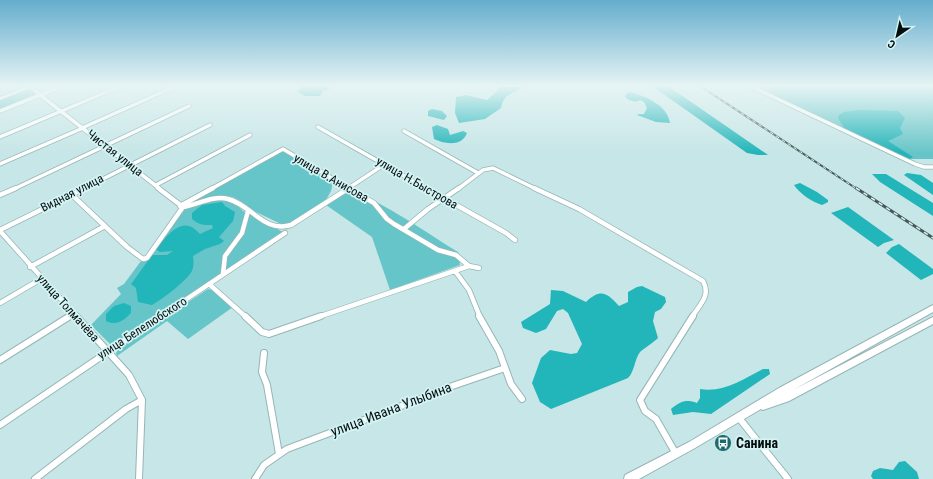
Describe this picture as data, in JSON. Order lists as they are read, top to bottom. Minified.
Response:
{"streets":{"street":["Чистая улица","улица В.Анисова","улица Н.Быстрова","Видная улица","улица Толмачёва","улица Белелюбского","улица Ивана Улыбина"]},"crossings":[["Чистая улица","улица В.Анисова"],["Чистая улица","Видная улица"],["улица В.Анисова","улица Белелюбского"],["улица Н.Быстрова","улица Белелюбского"],["Видная улица","улица Толмачёва"],["улица Толмачёва","улица Белелюбского"]],"places":{"bus stop":["Санина"]},"north":"bottom left"}
